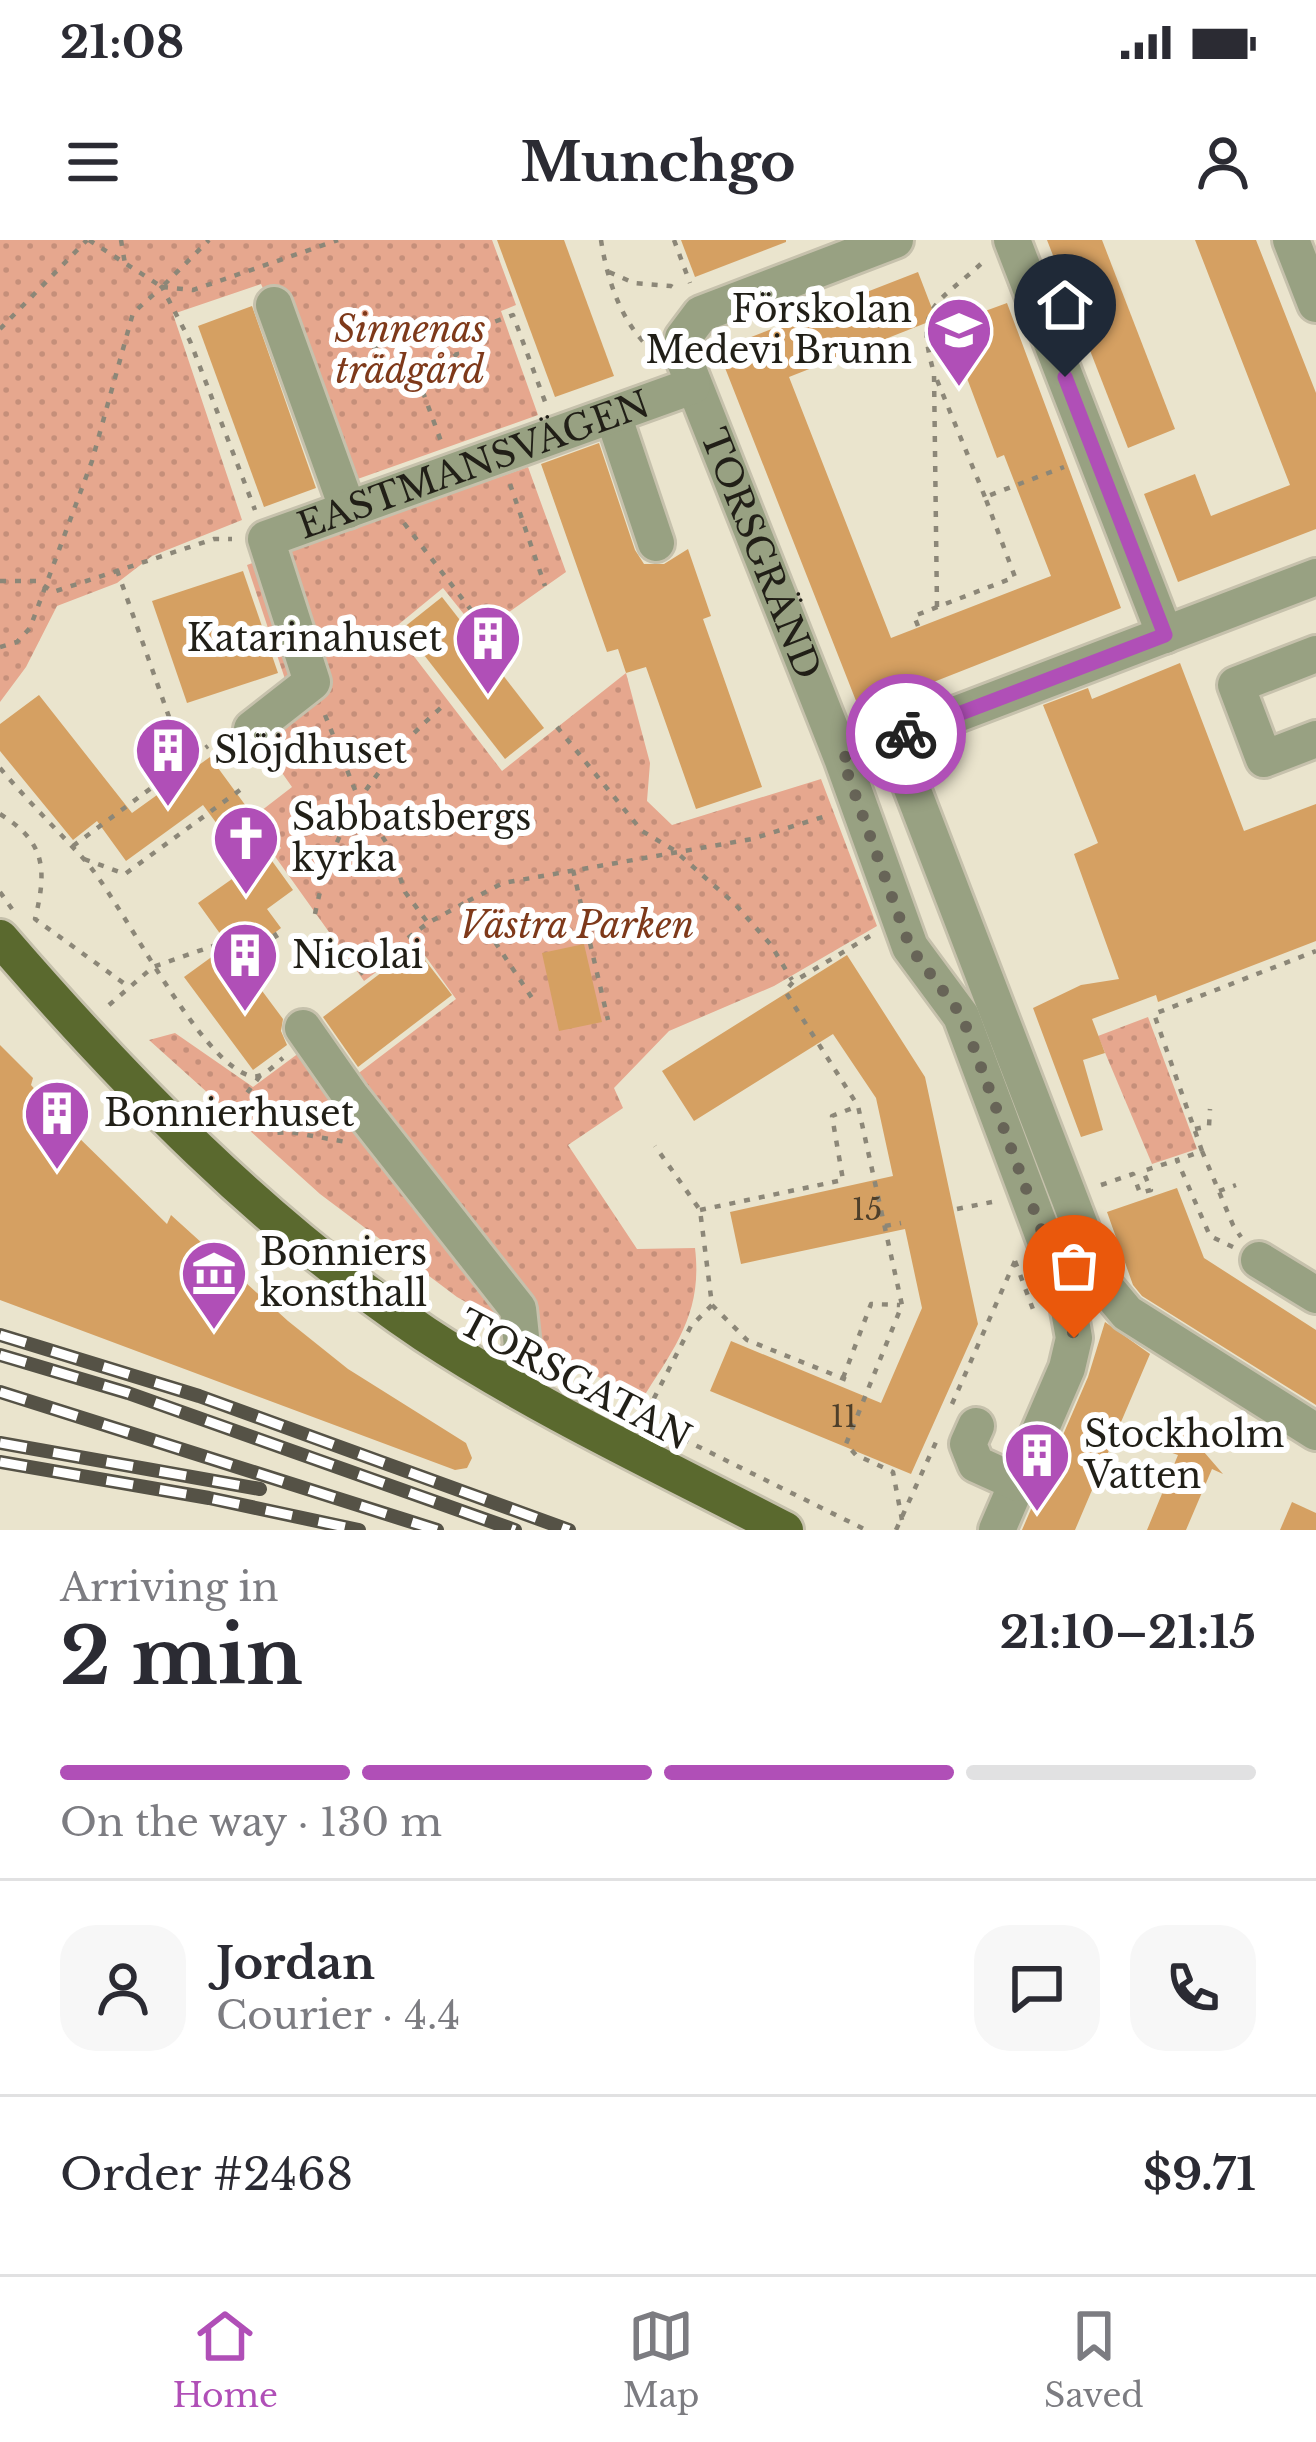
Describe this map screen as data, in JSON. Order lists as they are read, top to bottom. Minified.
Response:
{"streets":{"main road":["TORSGATAN"],"street":["EASTMANSVÄGEN","TORSGRÄND"]},"crossings":[["EASTMANSVÄGEN","TORSGRÄND"]],"parks":["Sinnenas trädgård","Västra Parken"],"places":{"school or university":["Förskolan Medevi Brunn"],"building":["Katarinahuset","Slöjdhuset","Nicolai","Bonnierhuset","Stockholm Vatten"],"church":["Sabbatsbergs kyrka"],"museum":["Bonniers konsthall"]},"house_numbers":["15","11"],"page":{"status":"21:08","header":"Munchgo","heading":["2 min","Arriving in","21:10–21:15"],"panel":["Jordan","Courier · 4.4","Order #2468","$9.71"],"bar":"On the way · 130 m","tabs":["Home","Map","Saved"]}}
